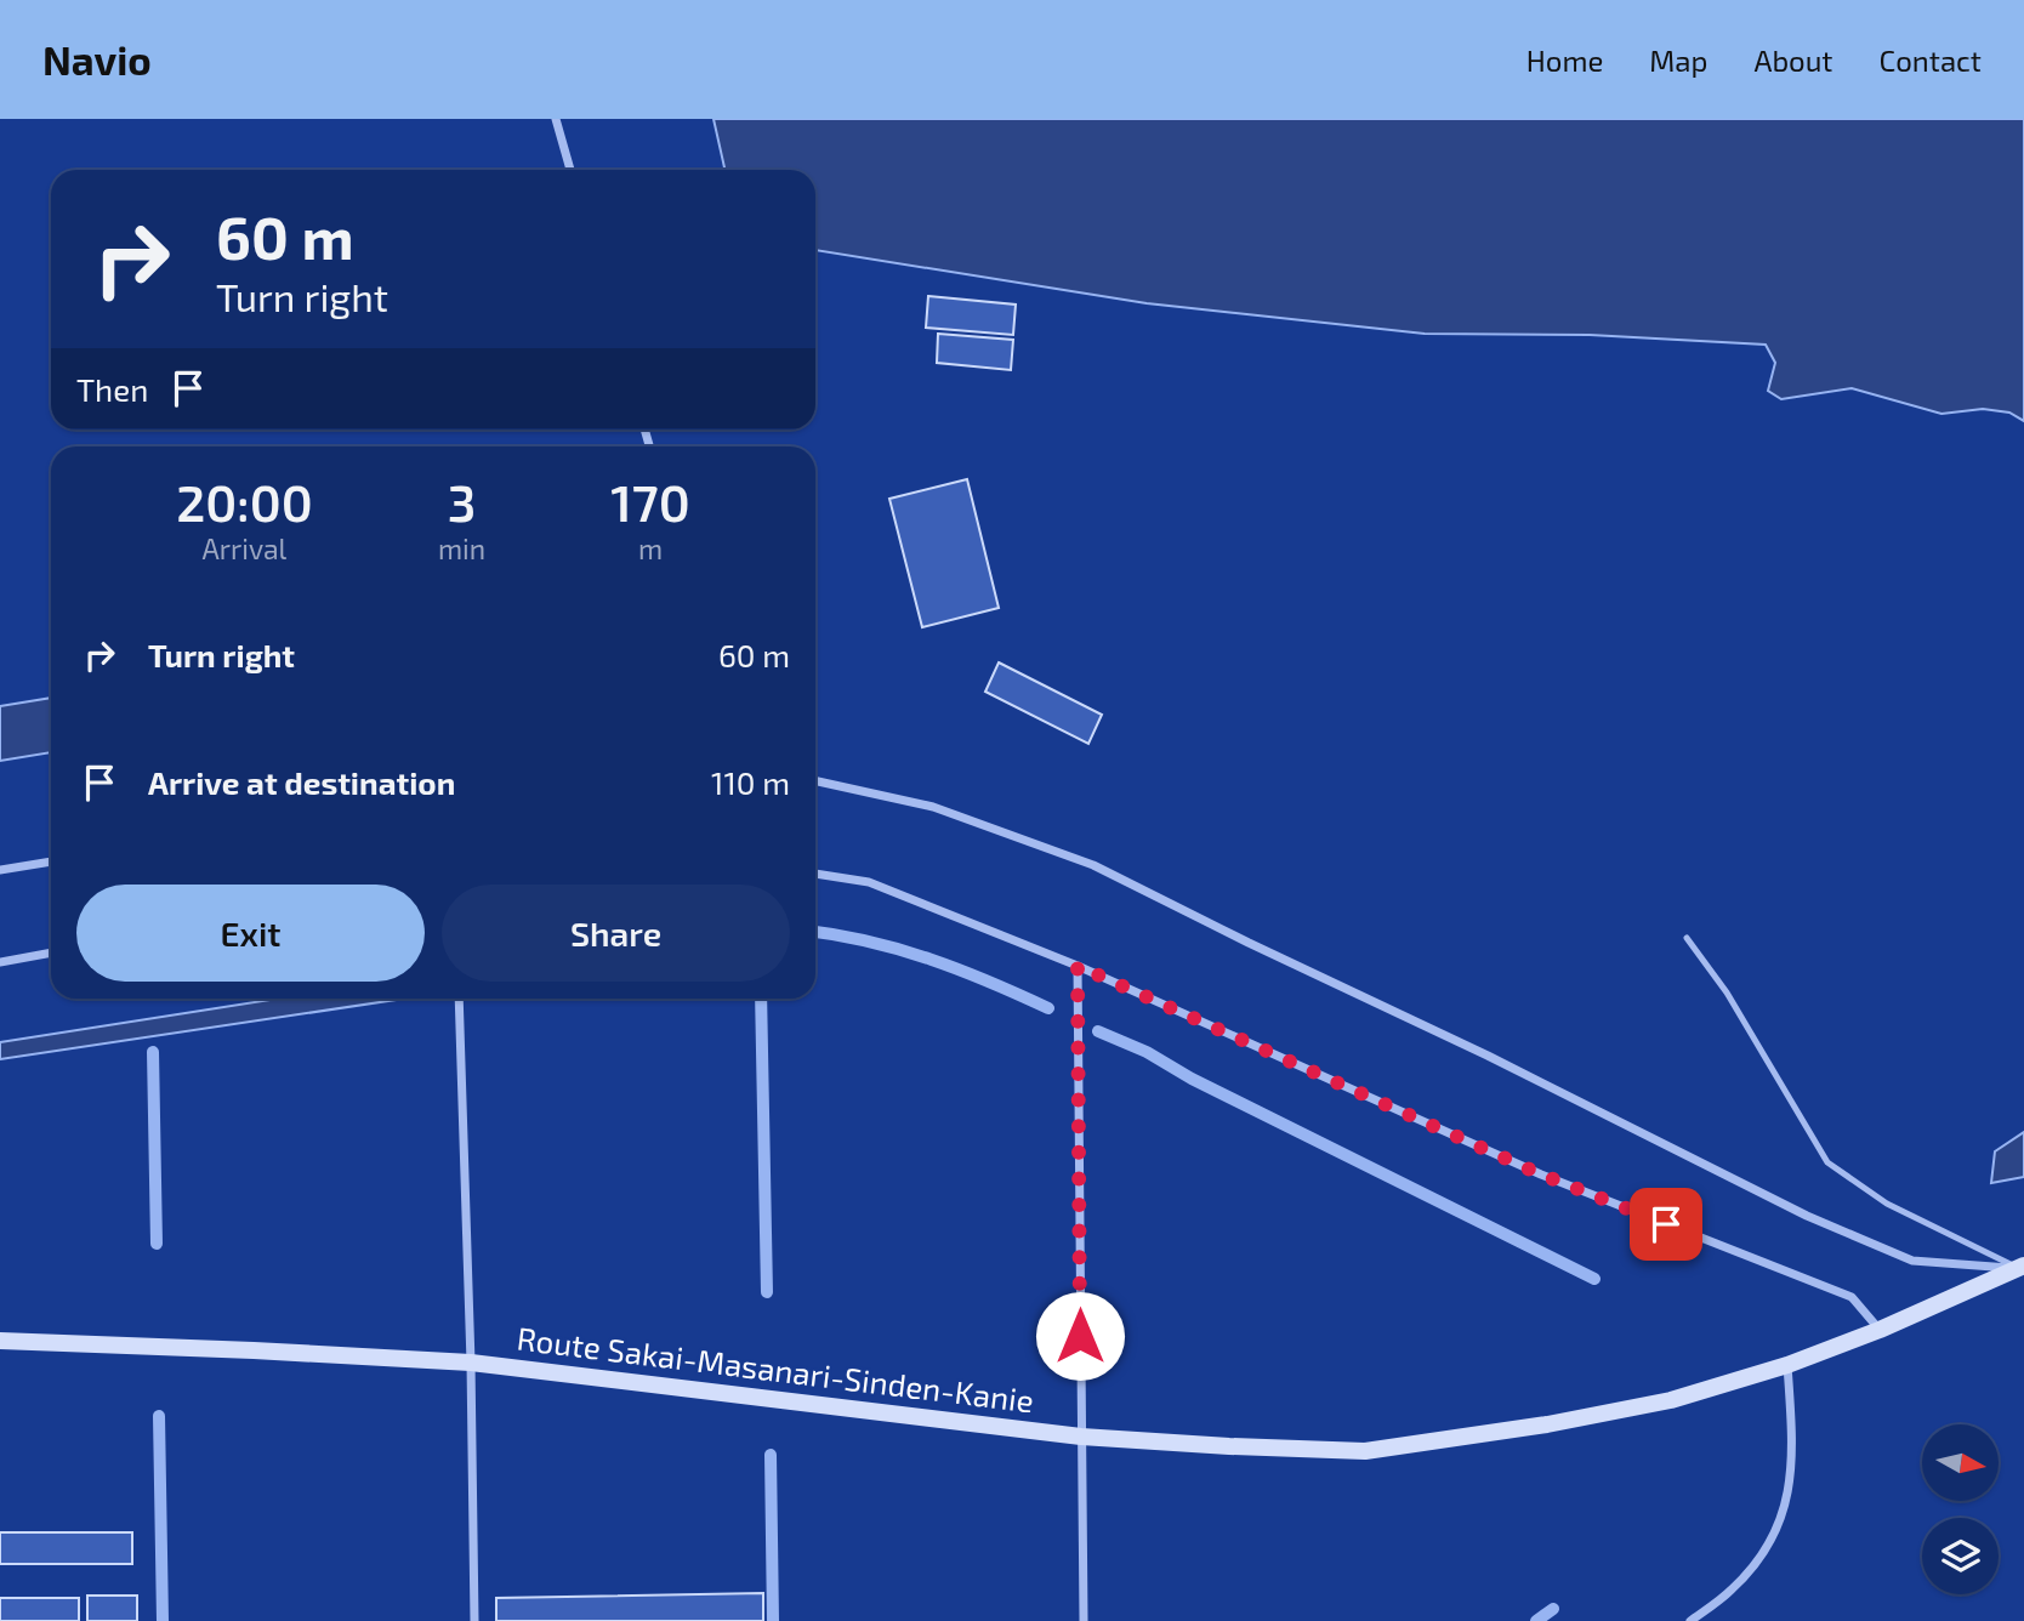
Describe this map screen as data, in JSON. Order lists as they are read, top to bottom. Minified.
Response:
{"streets":{"main road":["Route Sakai-Masanari-Sinden-Kanie"]},"north":"right","page":{"header":"Navio","nav":["Home","Map","About","Contact"],"turn":["60 m","Turn right"],"then":"Then","eta":["20:00","Arrival","3","min","170","m"],"list":[{"name":"Turn right","value":"60 m"},{"name":"Arrive at destination","value":"110 m"}],"buttons":["Exit","Share"]}}
